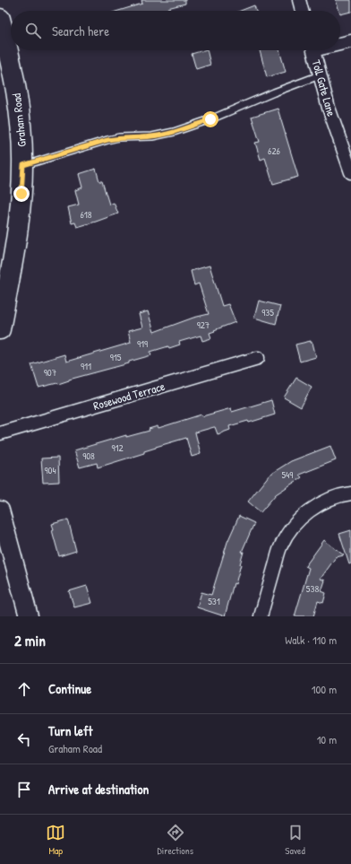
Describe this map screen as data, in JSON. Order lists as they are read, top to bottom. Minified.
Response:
{"streets":{"main road":["Graham Road"],"street":["Toll Gate Lane","Rosewood Terrace"]},"house_numbers":["626","618","935","927","919","915","911","907","912","908","904","549","538","531"],"page":{"search":"Search here","heading":["2 min","Walk · 110 m"],"list":[["Continue","100 m"],["Turn left","Graham Road","10 m"],"Arrive at destination"],"nav":["Map","Directions","Saved"]}}
